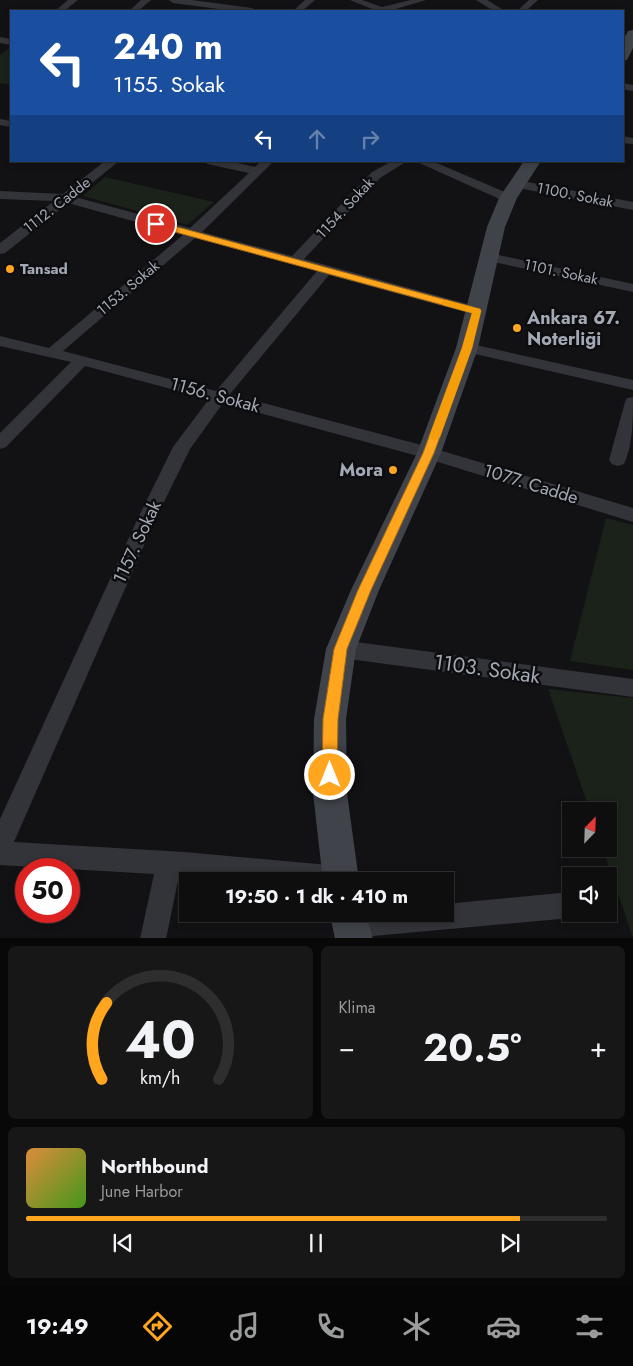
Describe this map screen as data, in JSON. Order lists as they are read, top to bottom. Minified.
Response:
{"streets":{"street":["1100. Sokak","1112. Cadde","1154. Sokak","1101. Sokak","1153. Sokak","1156. Sokak","1077. Cadde","1157. Sokak","1103. Sokak"]},"crossings":[["1153. Sokak","1156. Sokak"],["1156. Sokak","1077. Cadde"],["1156. Sokak","1157. Sokak"]],"places":["Tansad","Ankara 67. Noterliği","Mora"],"north":"top right","page":{"turn":["240 m","1155. Sokak"],"limit":"50","trip":"19:50 · 1 dk · 410 m","tile":"Klima","heat":["−","20.5°","+"],"song":["Northbound","June Harbor"],"tabs":"19:49","gauge":["40","km/h"]}}
